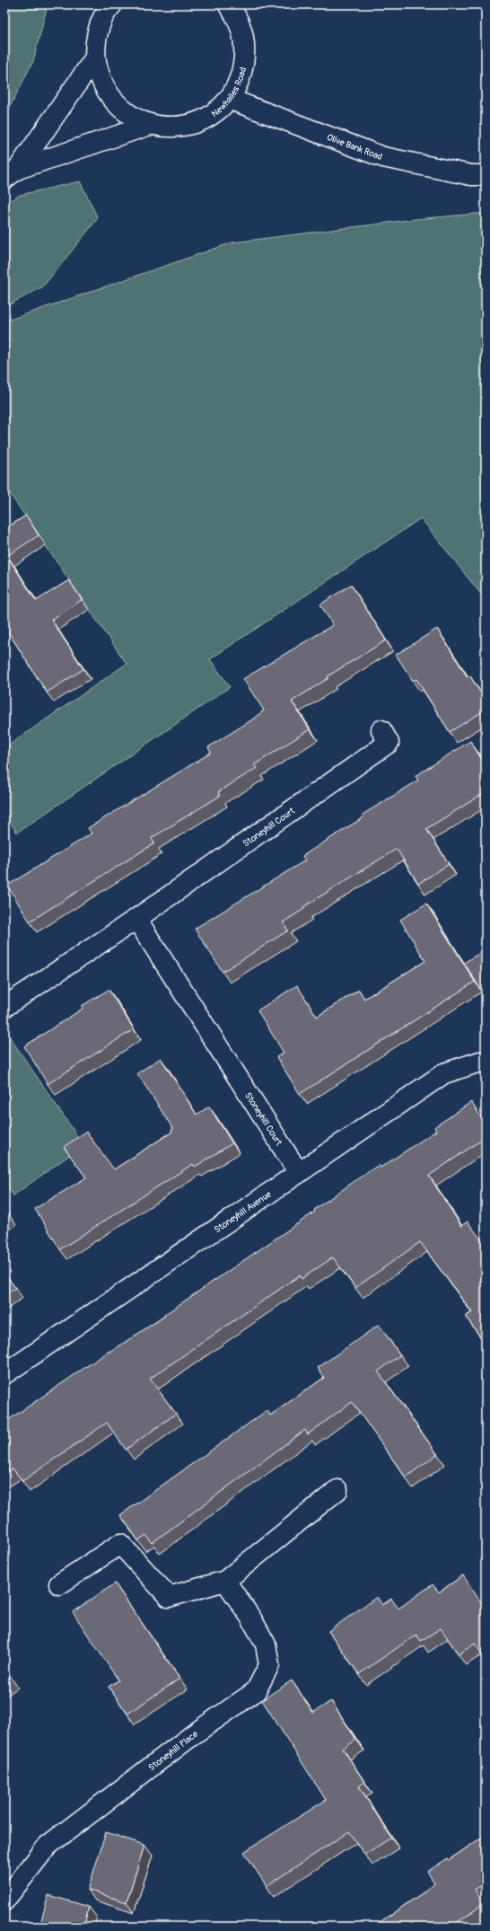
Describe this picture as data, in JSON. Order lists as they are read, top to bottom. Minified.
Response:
{"streets":{"street":["Newhailes Road","Olive Bank Road","Stoneyhill Court","Stoneyhill Avenue","Stoneyhill Place"]},"crossings":[["Newhailes Road","Olive Bank Road"],["Stoneyhill Court","Stoneyhill Avenue"]]}
